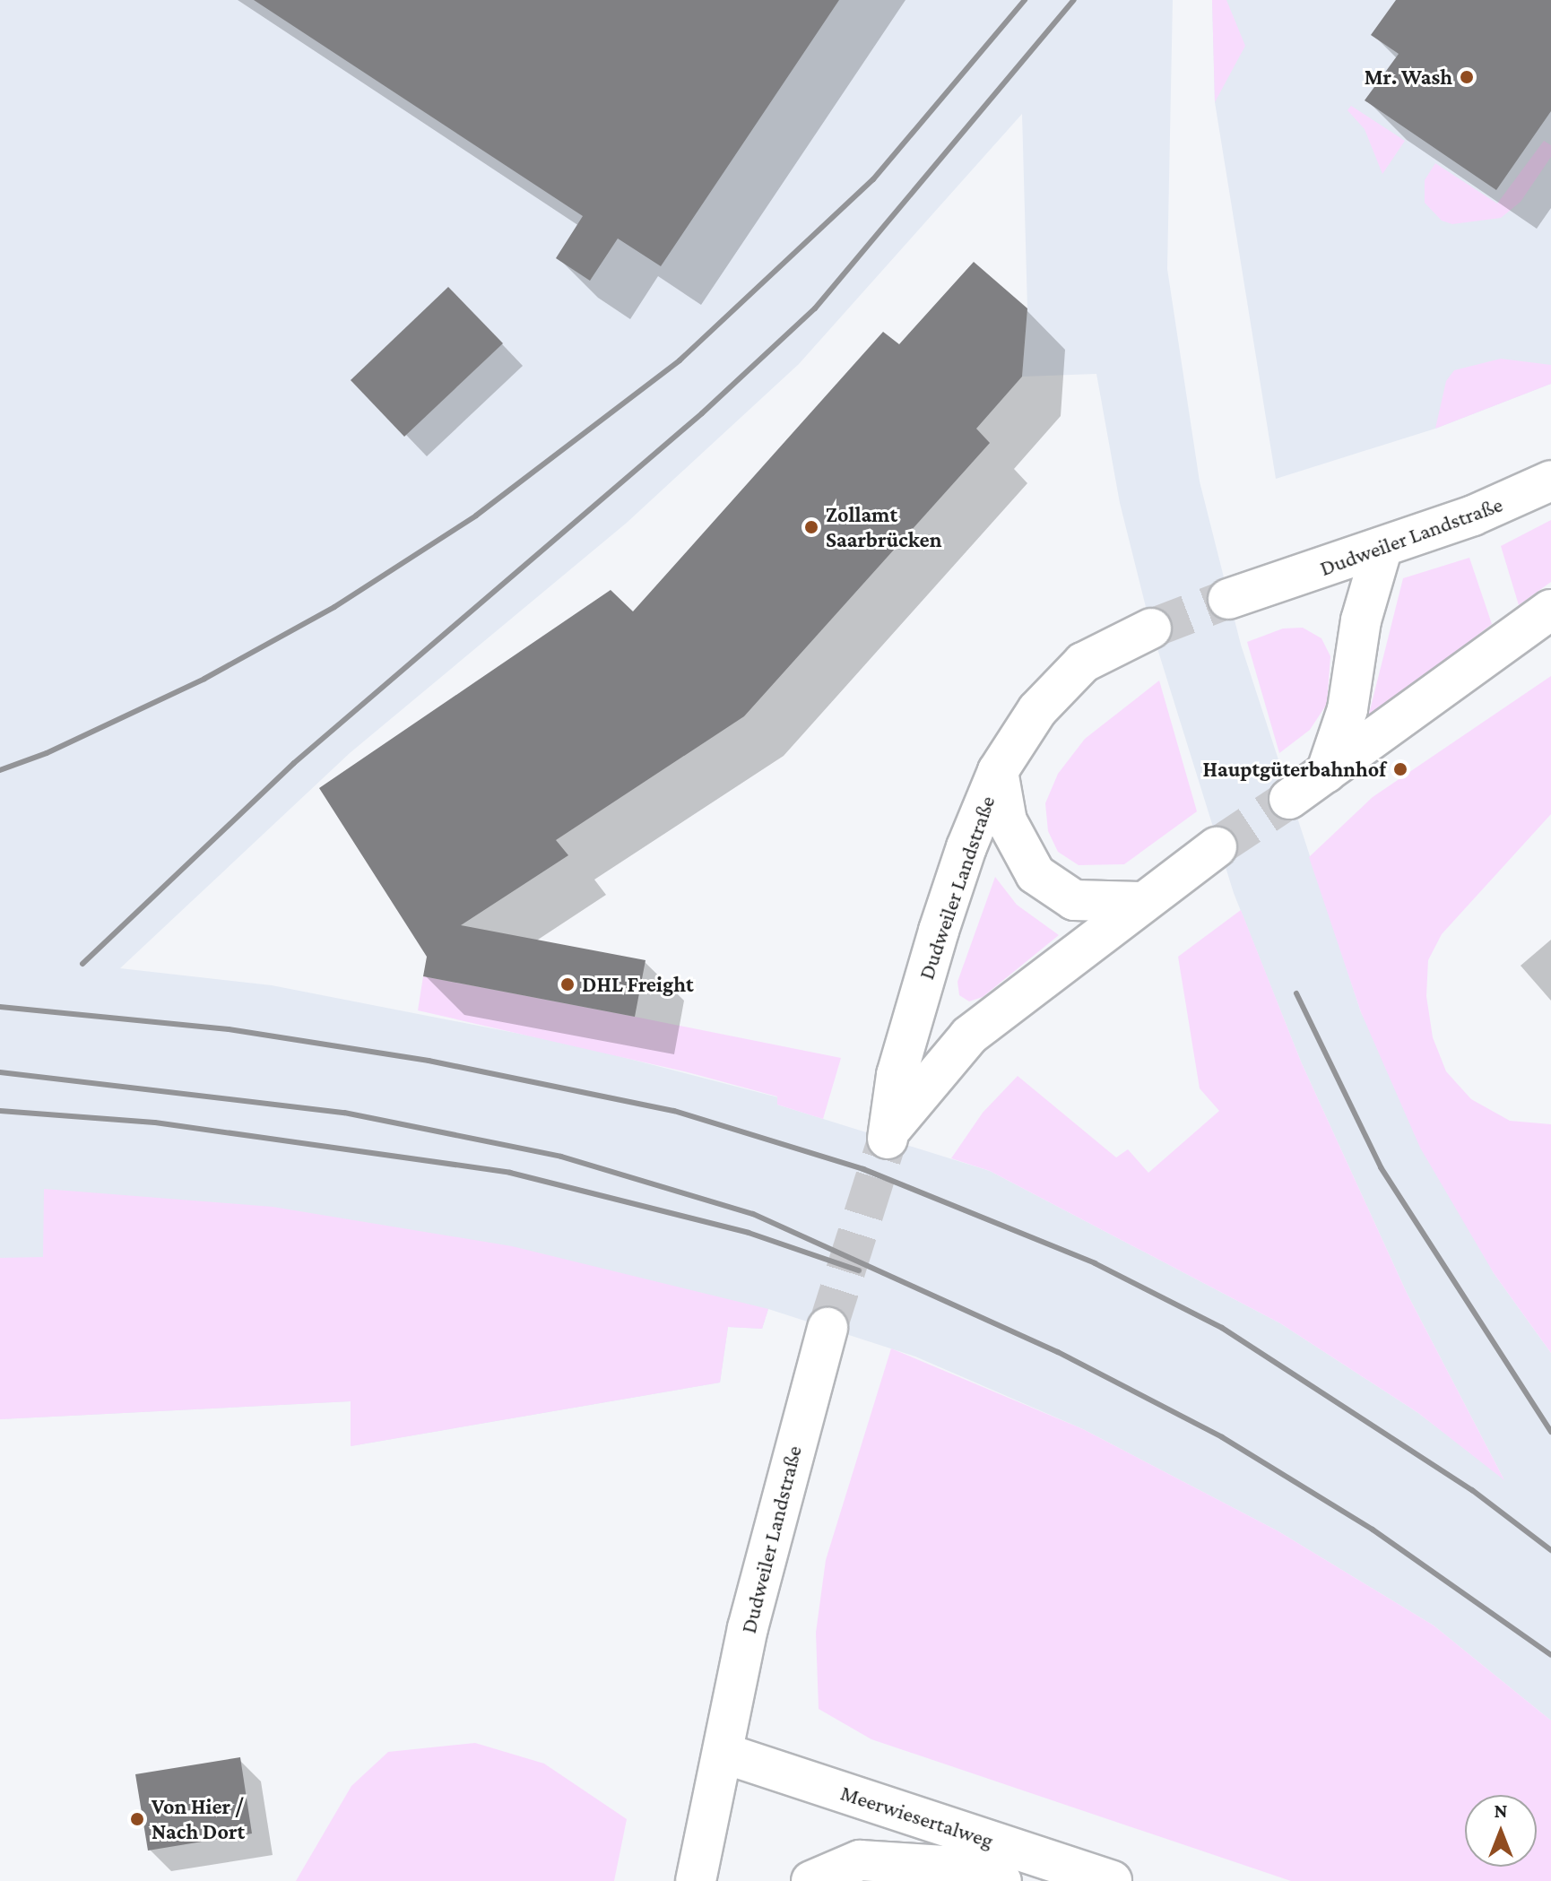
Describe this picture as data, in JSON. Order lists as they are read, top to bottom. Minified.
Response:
{"streets":{"main road":["Dudweiler Landstraße","Meerwiesertalweg"]},"crossings":[["Dudweiler Landstraße","Meerwiesertalweg"]],"places":["Mr. Wash","Zollamt Saarbrücken","Hauptgüterbahnhof","DHL Freight","Von Hier / Nach Dort"],"north":"top"}
